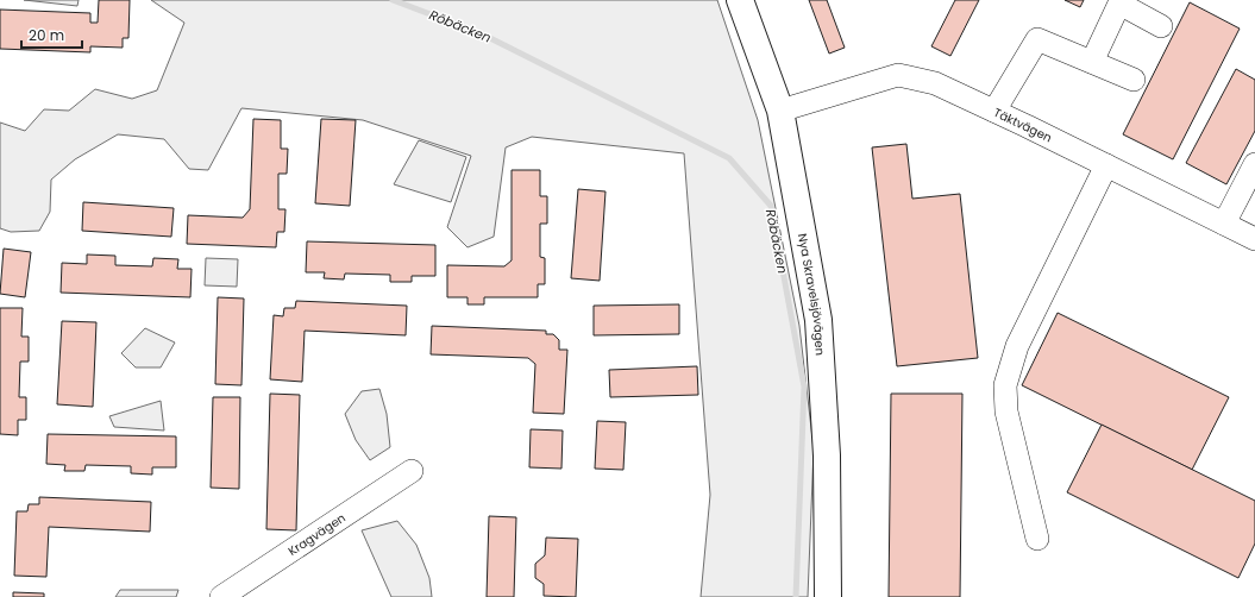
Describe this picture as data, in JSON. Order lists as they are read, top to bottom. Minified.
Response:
{"streets":{"main road":["Nya Skravelsjövägen"],"street":["Täktvägen","Kragvägen"]},"crossings":[["Täktvägen","Nya Skravelsjövägen"]],"water":["Röbäcken"],"scale_bar":"20 m"}
